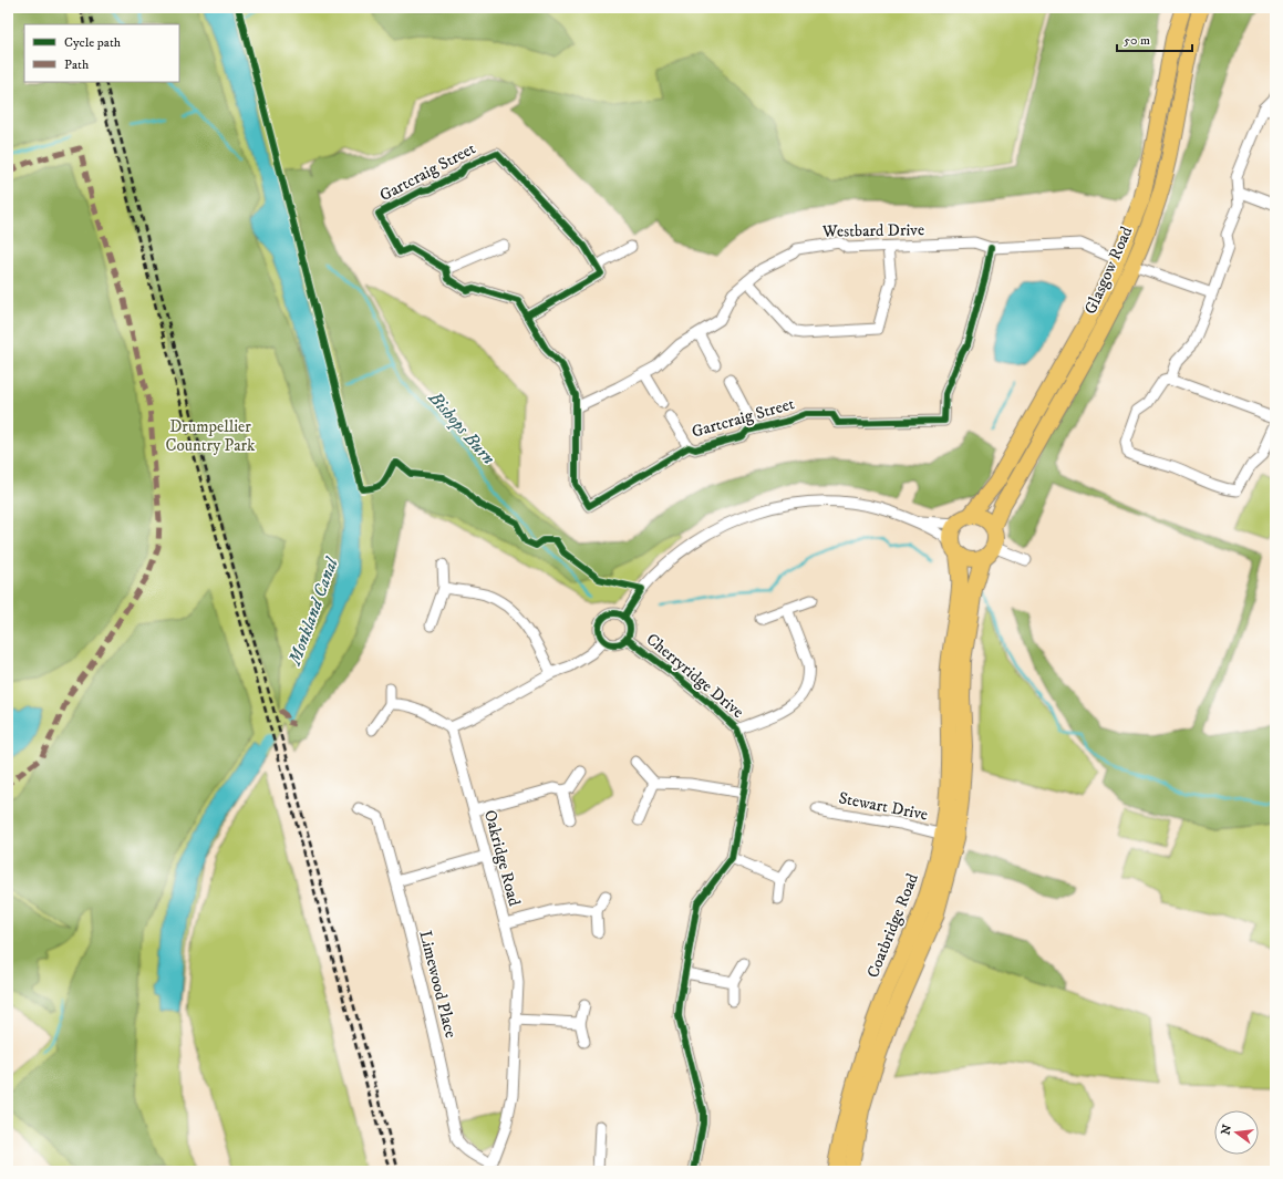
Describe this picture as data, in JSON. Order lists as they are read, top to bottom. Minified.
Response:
{"streets":{"main road":["Glasgow Road","Coatbridge Road"],"street":["Gartcraig Street","Westbard Drive","Cherryridge Drive","Stewart Drive","Oakridge Road","Limewood Place"]},"crossings":[["Gartcraig Street","Westbard Drive"],["Westbard Drive","Glasgow Road"],["Glasgow Road","Coatbridge Road"],["Stewart Drive","Coatbridge Road"],["Oakridge Road","Limewood Place"]],"water":["Bishops Burn","Monkland Canal"],"parks":["Drumpellier Country Park"],"legend":["Cycle path","Path"],"scale_bar":"50 m","north":"left"}
